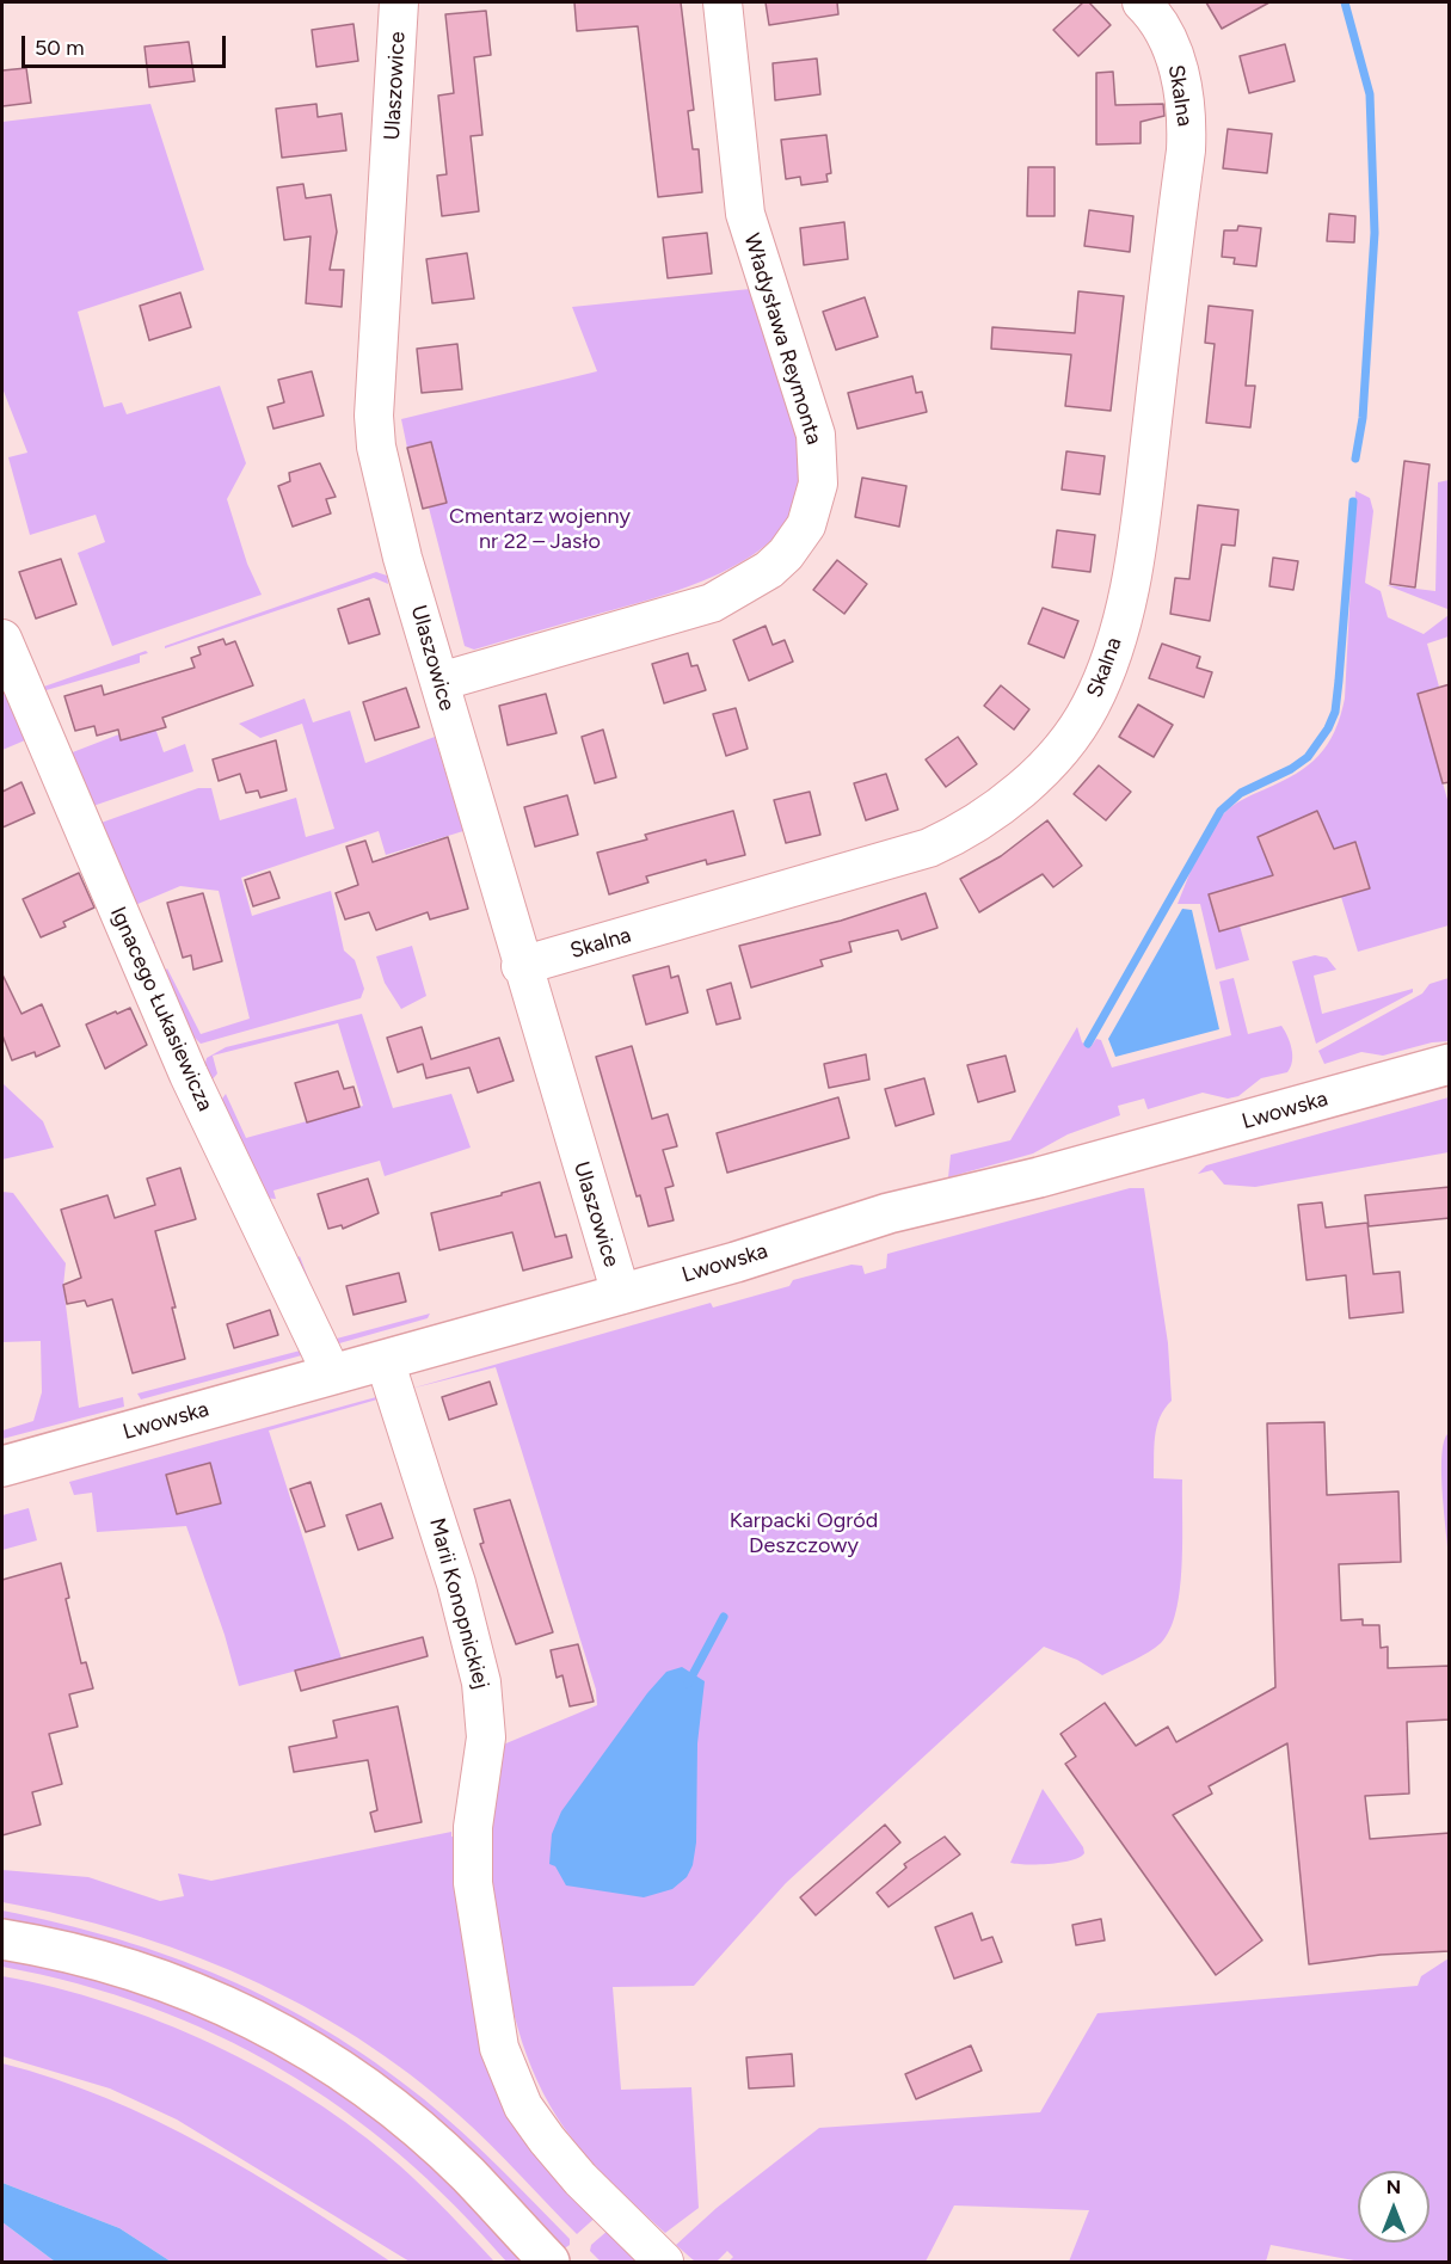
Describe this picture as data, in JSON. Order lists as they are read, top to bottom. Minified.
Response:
{"streets":{"main road":["Lwowska"],"street":["Ulaszowice","Skalna","Władysława Reymonta","Ignacego Łukasiewicza","Marii Konopnickiej"]},"crossings":[["Ulaszowice","Skalna"],["Ulaszowice","Władysława Reymonta"],["Ulaszowice","Lwowska"],["Ignacego Łukasiewicza","Lwowska"],["Lwowska","Marii Konopnickiej"]],"parks":["Cmentarz wojenny nr 22 – Jasło","Karpacki Ogród Deszczowy"],"scale_bar":"50 m","north":"top"}
